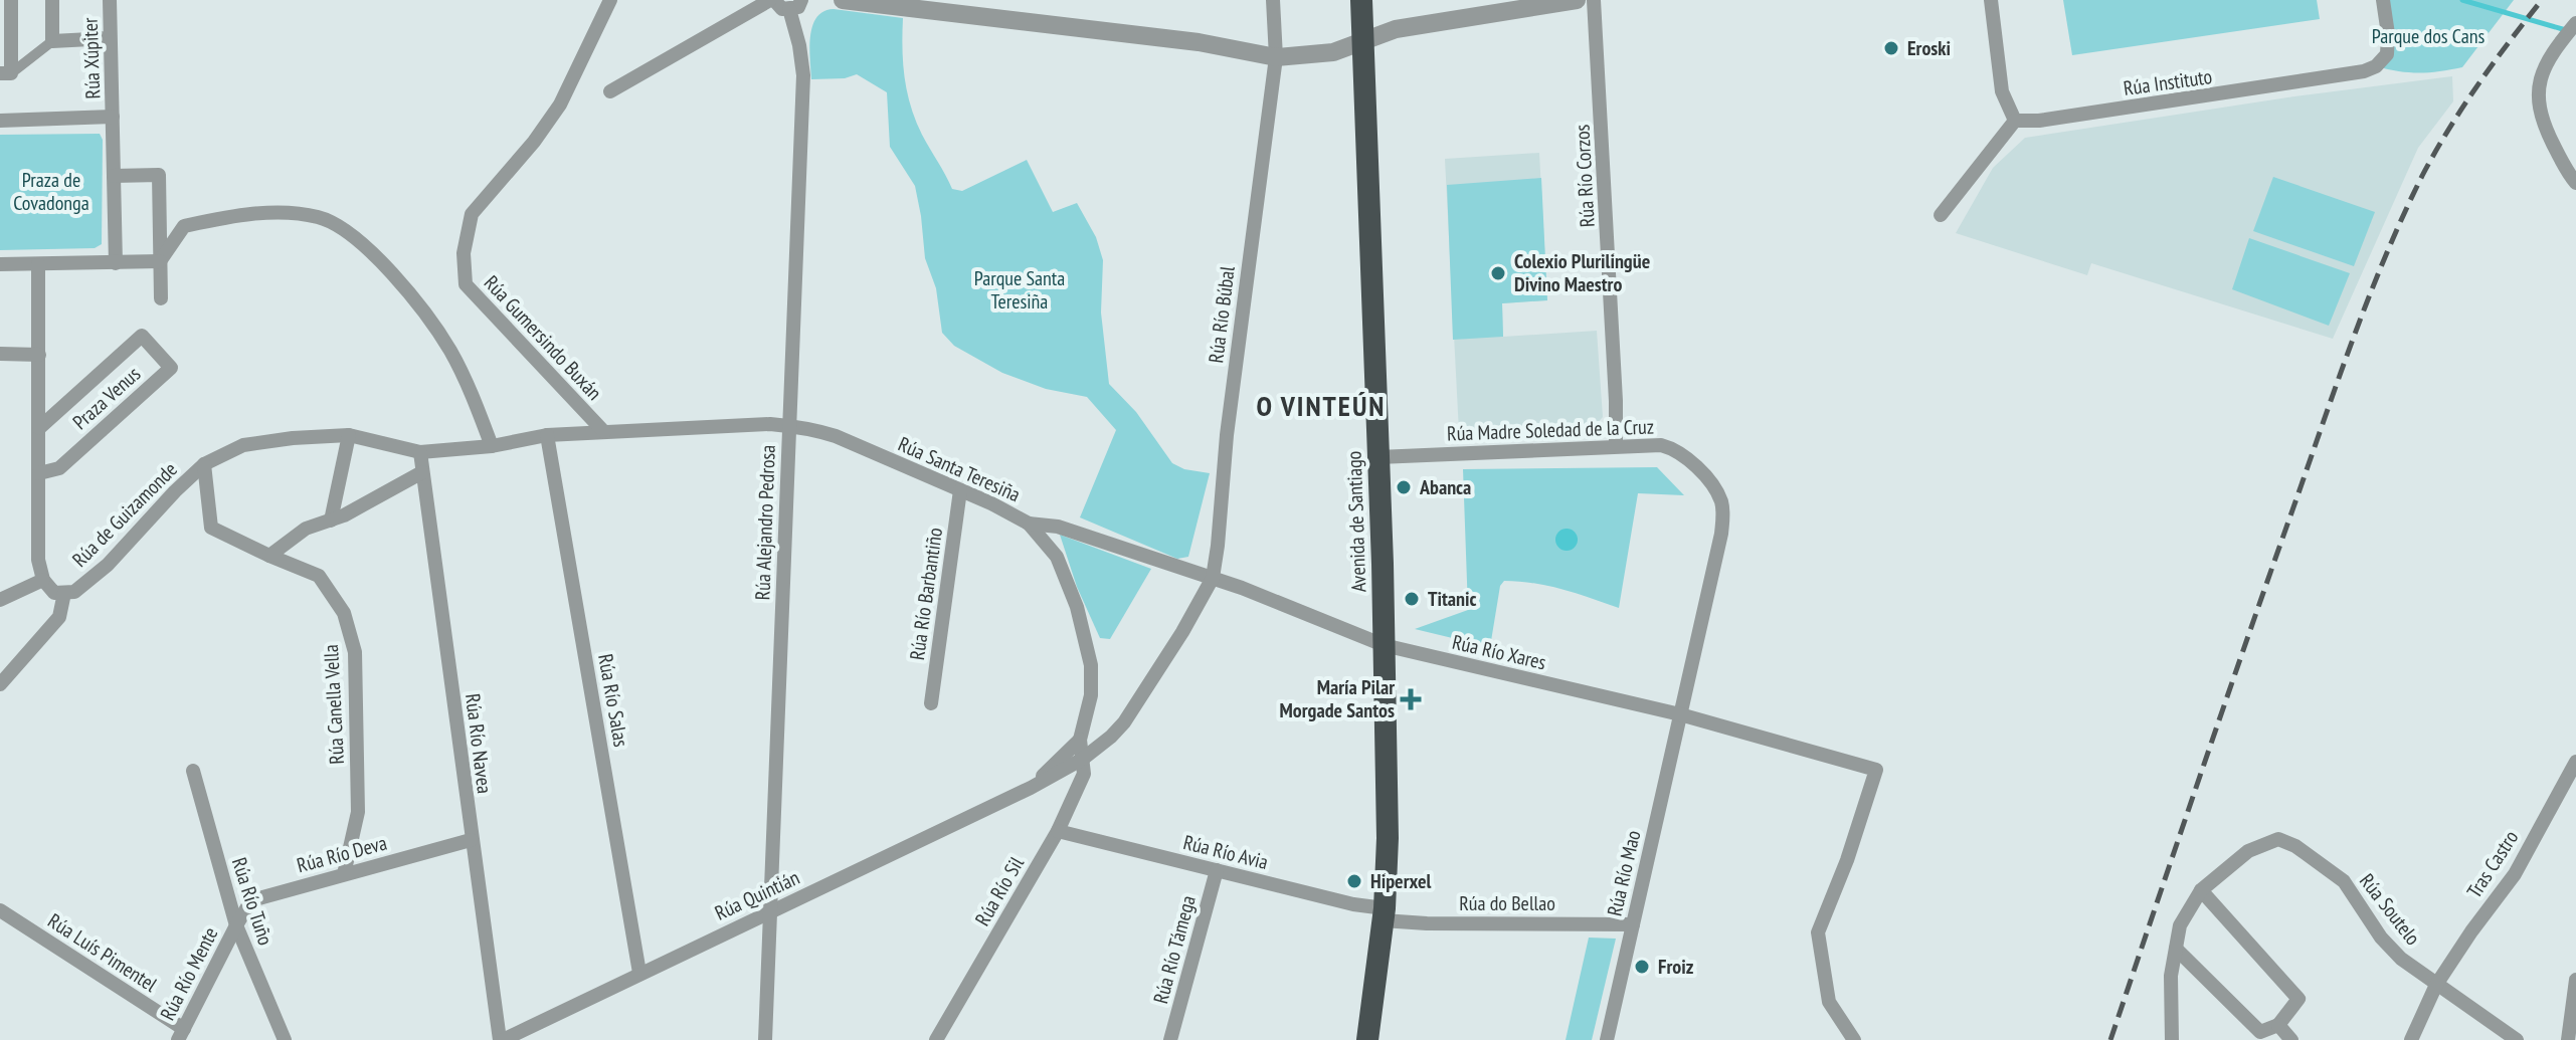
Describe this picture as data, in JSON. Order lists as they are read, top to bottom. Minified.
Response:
{"streets":{"highway":["Avenida de Santiago"],"street":["Rúa Xúpiter","Rúa Instituto","Rúa Río Corzos","Rúa Río Búbal","Rúa Gumersindo Buxán","Praza Venus","Rúa Madre Soledad de la Cruz","Rúa Santa Teresiña","Rúa de Guizamonde","Rúa Alejandro Pedrosa","Rúa Río Barbantiño","Rúa Río Xares","Rúa Río Salas","Rúa Canella Vella","Rúa Río Navea","Rúa Río Avia","Rúa Río Deva","Tras Castro","Rúa Río Mao","Rúa Río Sil","Rúa Quintián","Rúa Río Tuño","Rúa do Bellao","Rúa Soutelo","Rúa Río Támega","Rúa Luís Pimentel","Rúa Río Mente"]},"crossings":[["Rúa Río Corzos","Rúa Madre Soledad de la Cruz"],["Rúa Río Búbal","Rúa Río Xares"],["Rúa Gumersindo Buxán","Rúa de Guizamonde"],["Praza Venus","Rúa de Guizamonde"],["Rúa Madre Soledad de la Cruz","Avenida de Santiago"],["Rúa Madre Soledad de la Cruz","Rúa Río Xares"],["Rúa Madre Soledad de la Cruz","Rúa Río Mao"],["Rúa Santa Teresiña","Rúa de Guizamonde"],["Rúa Santa Teresiña","Rúa Alejandro Pedrosa"],["Rúa Santa Teresiña","Rúa Río Barbantiño"],["Rúa Santa Teresiña","Rúa Río Xares"],["Rúa Santa Teresiña","Rúa Río Sil"],["Rúa Santa Teresiña","Rúa Quintián"],["Rúa de Guizamonde","Rúa Alejandro Pedrosa"],["Rúa de Guizamonde","Rúa Río Salas"],["Rúa de Guizamonde","Rúa Canella Vella"],["Rúa de Guizamonde","Rúa Río Navea"],["Avenida de Santiago","Rúa Río Xares"],["Avenida de Santiago","Rúa Río Avia"],["Avenida de Santiago","Rúa do Bellao"],["Rúa Alejandro Pedrosa","Rúa Quintián"],["Rúa Río Xares","Rúa Río Mao"],["Rúa Río Salas","Rúa Quintián"],["Rúa Canella Vella","Rúa Río Deva"],["Rúa Río Navea","Rúa Río Deva"],["Rúa Río Navea","Rúa Quintián"],["Rúa Río Avia","Rúa Río Sil"],["Rúa Río Avia","Rúa do Bellao"],["Rúa Río Avia","Rúa Río Támega"],["Rúa Río Deva","Rúa Río Tuño"],["Rúa Río Deva","Rúa Río Mente"],["Tras Castro","Rúa Soutelo"],["Rúa Río Mao","Rúa do Bellao"],["Rúa Río Sil","Rúa Quintián"],["Rúa Río Tuño","Rúa Río Mente"],["Rúa Luís Pimentel","Rúa Río Mente"]],"districts":["O VINTEÚN"],"parks":["Parque dos Cans","Praza de Covadonga","Parque Santa Teresiña"],"places":{"other":["Eroski","Colexio Plurilingüe Divino Maestro","Abanca","Titanic","Hiperxel","Froiz"],"health":["María Pilar Morgade Santos"]}}
